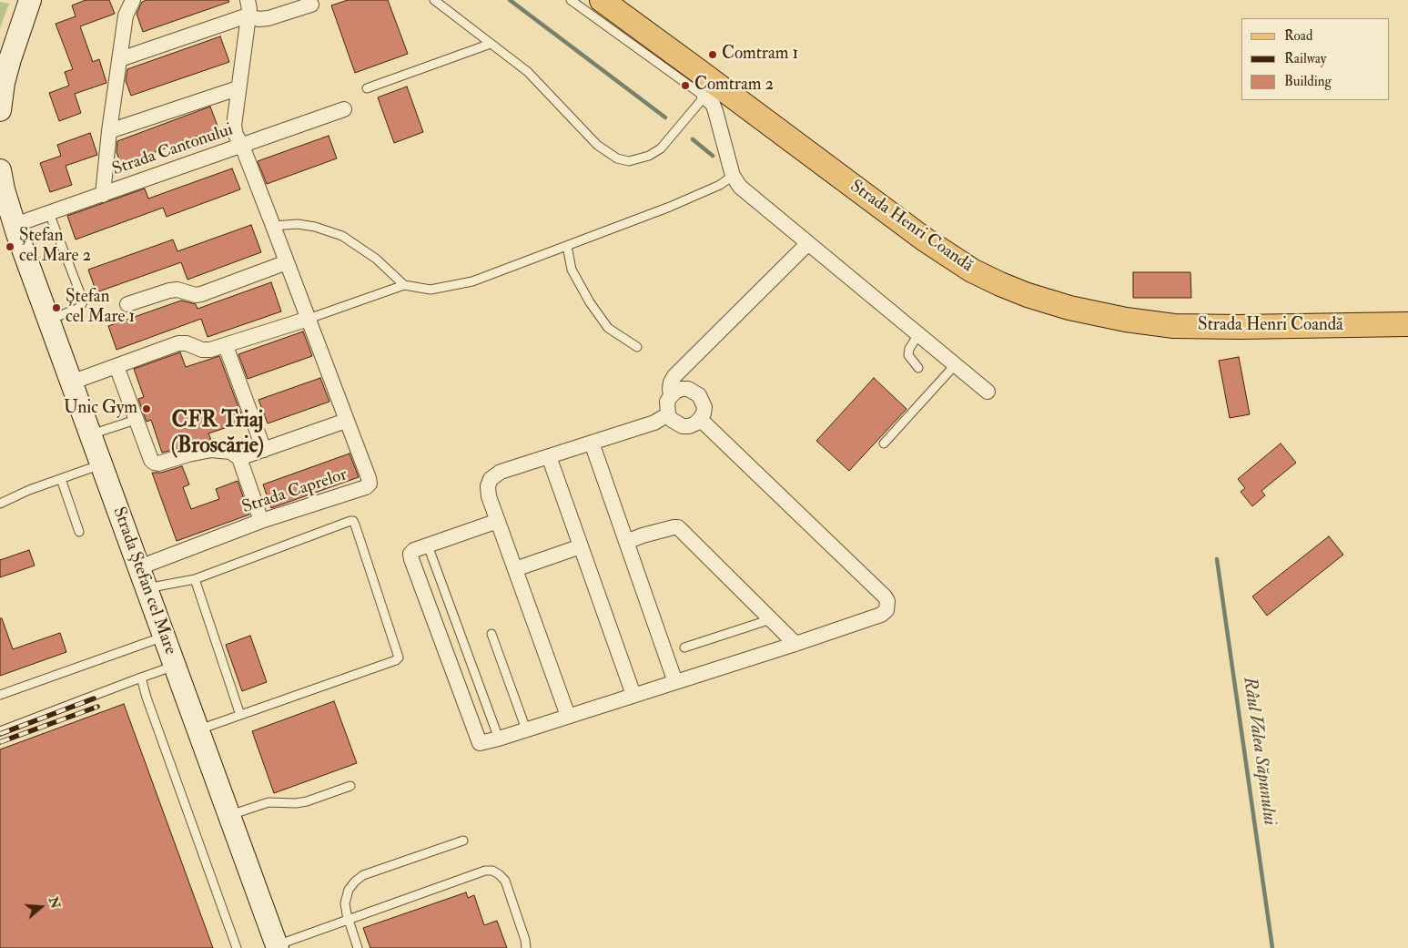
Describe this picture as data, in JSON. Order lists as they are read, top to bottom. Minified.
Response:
{"streets":{"main road":["Strada Henri Coandă","Strada Ștefan cel Mare"],"street":["Strada Cantonului","Strada Caprelor"]},"crossings":[["Strada Cantonului","Strada Ștefan cel Mare"],["Strada Caprelor","Strada Ștefan cel Mare"]],"districts":["CFR Triaj (Broscărie)"],"water":["Râul Valea Săpunului"],"places":["Comtram 1","Comtram 2","Ștefan cel Mare 2","Ștefan cel Mare 1","Unic Gym"],"legend":["Road","Railway","Building"],"north":"right"}
